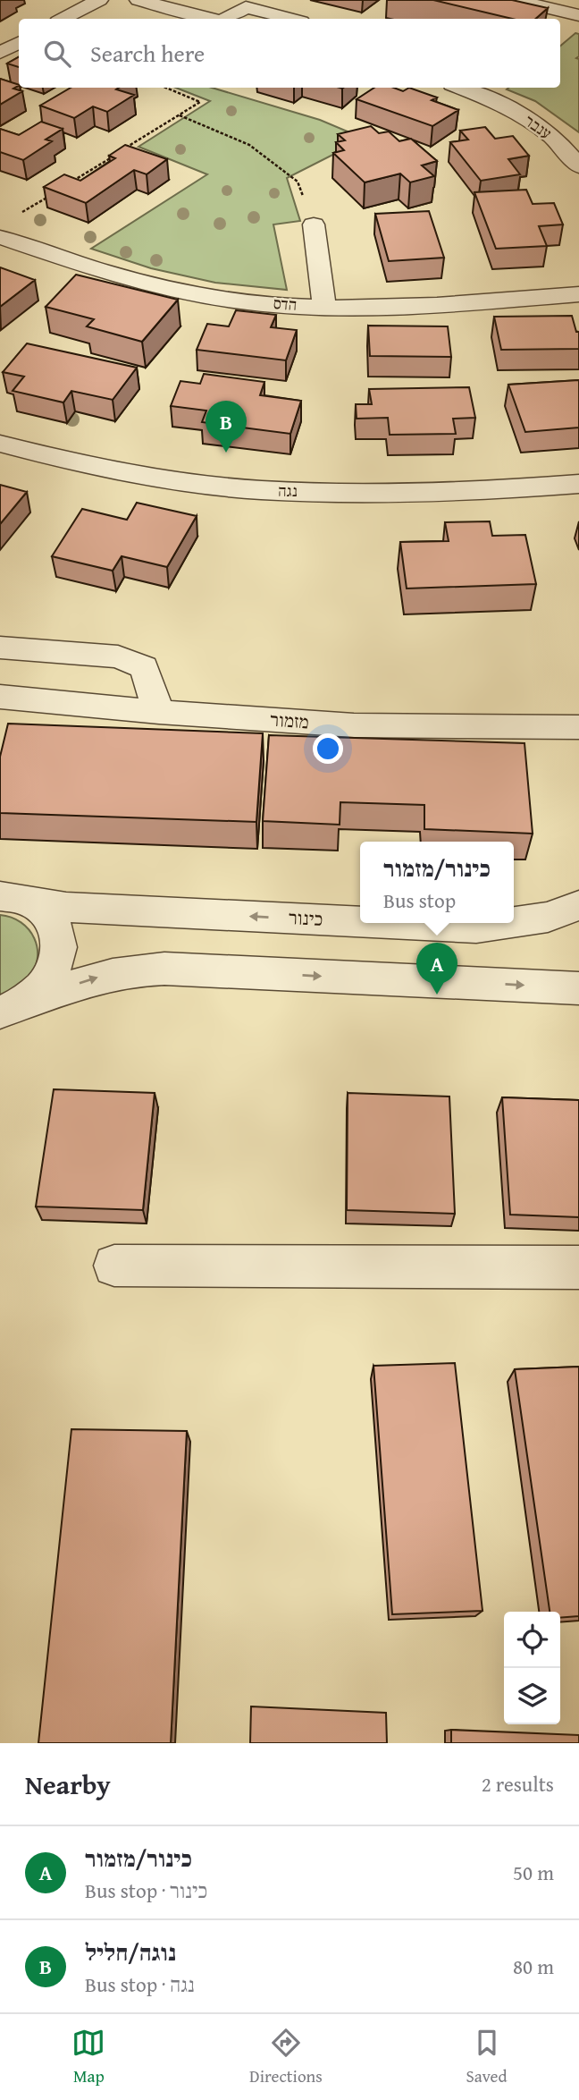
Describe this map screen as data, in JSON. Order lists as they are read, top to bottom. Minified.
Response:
{"streets":{"street":["ענבר","הדס","נגה","מזמור","כינור"]},"page":{"search":"Search here","pins":["B","A"],"popup":["כינור/מזמור","Bus stop"],"heading":["Nearby","2 results"],"list":[{"mark":"A","name":"כינור/מזמור","note":"Bus stop · כינור","value":"50 m"},{"mark":"B","name":"נוגה/חליל","note":"Bus stop · נגה","value":"80 m"}],"nav":["Map","Directions","Saved"]}}
